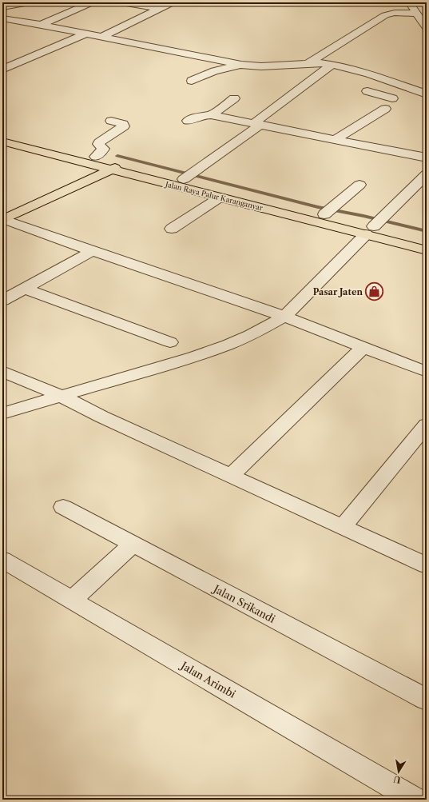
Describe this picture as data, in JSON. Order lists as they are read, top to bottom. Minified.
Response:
{"streets":{"main road":["Jalan Raya Palur Karanganyar"],"street":["Jalan Srikandi","Jalan Arimbi"]},"places":{"shop":["Pasar Jaten"]},"north":"bottom"}
